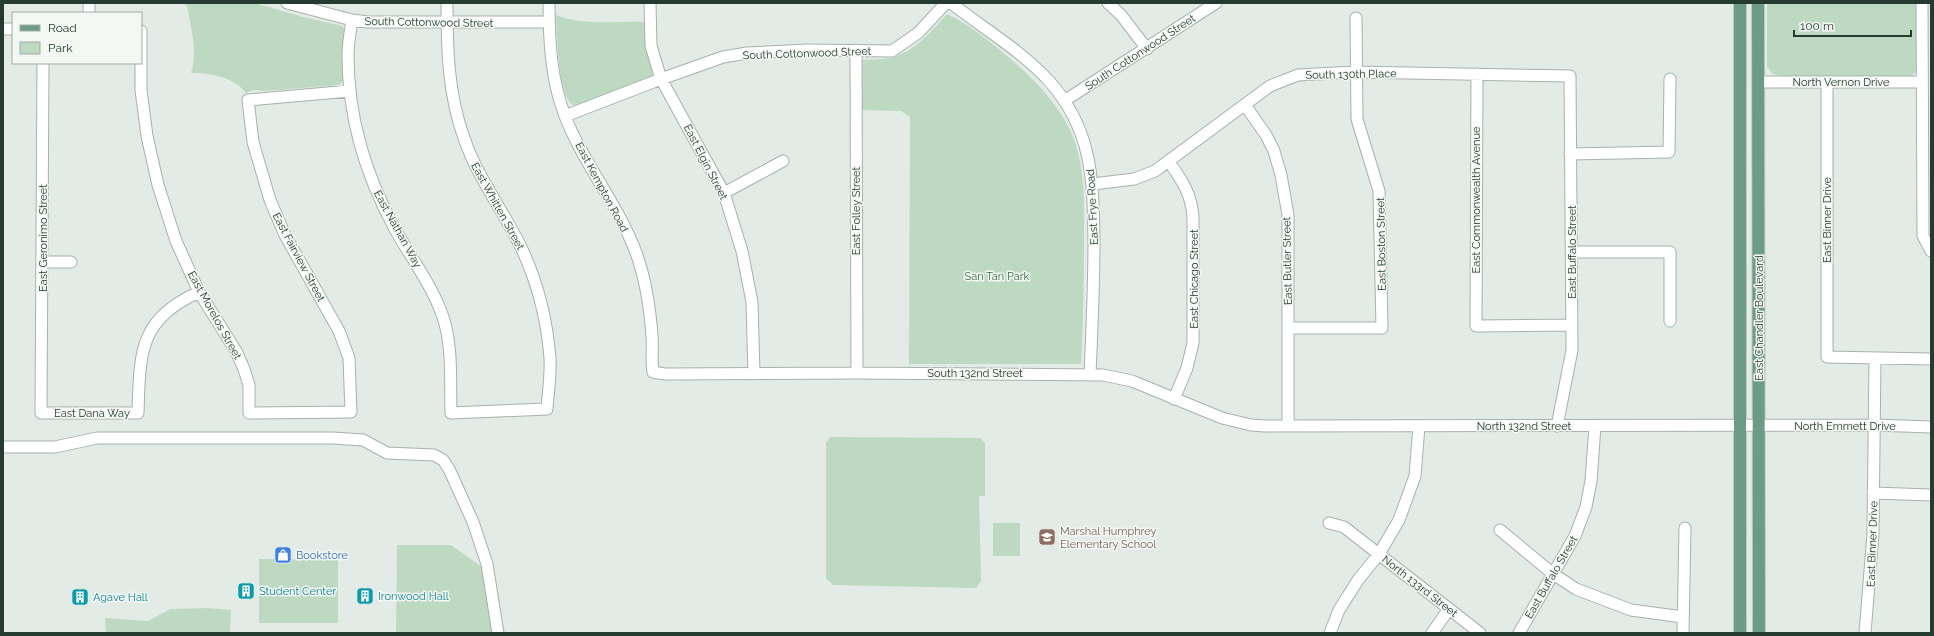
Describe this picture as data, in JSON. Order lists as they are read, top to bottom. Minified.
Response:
{"streets":{"main road":["East Chandler Boulevard"],"street":["South Cottonwood Street","South 130th Place","North Vernon Drive","East Elgin Street","East Kempton Road","East Commonwealth Avenue","East Whitten Street","East Frye Road","East Folley Street","East Binner Drive","East Nathan Way","East Geronimo Street","East Boston Street","East Buffalo Street","East Fairview Street","East Butler Street","East Chicago Street","East Morelos Street","South 132nd Street","East Dana Way","North 132nd Street","North Emmett Drive","North 133rd Street"]},"crossings":[["South Cottonwood Street","East Elgin Street"],["South Cottonwood Street","East Kempton Road"],["South Cottonwood Street","East Whitten Street"],["South Cottonwood Street","East Frye Road"],["South Cottonwood Street","East Folley Street"],["South Cottonwood Street","East Nathan Way"],["South 130th Place","East Commonwealth Avenue"],["South 130th Place","East Frye Road"],["South 130th Place","East Boston Street"],["South 130th Place","East Buffalo Street"],["South 130th Place","East Butler Street"],["South 130th Place","East Chicago Street"],["North Vernon Drive","East Binner Drive"],["North Vernon Drive","East Chandler Boulevard"],["East Elgin Street","South 132nd Street"],["East Kempton Road","South 132nd Street"],["East Commonwealth Avenue","East Buffalo Street"],["East Whitten Street","East Nathan Way"],["East Frye Road","South 132nd Street"],["East Folley Street","South 132nd Street"],["East Binner Drive","North Emmett Drive"],["East Nathan Way","East Fairview Street"],["East Geronimo Street","East Dana Way"],["East Boston Street","East Butler Street"],["East Buffalo Street","North 132nd Street"],["East Fairview Street","East Morelos Street"],["East Butler Street","South 132nd Street"],["East Butler Street","North 132nd Street"],["East Chicago Street","South 132nd Street"],["East Morelos Street","East Dana Way"],["East Chandler Boulevard","North 132nd Street"],["East Chandler Boulevard","North Emmett Drive"],["South 132nd Street","North 132nd Street"],["North 132nd Street","North Emmett Drive"]],"parks":["San Tan Park"],"places":{"school or university":["Marshal Humphrey Elementary School"],"shop":["Bookstore"],"building":["Student Center","Ironwood Hall","Agave Hall"]},"legend":["Road","Park"],"scale_bar":"100 m"}
